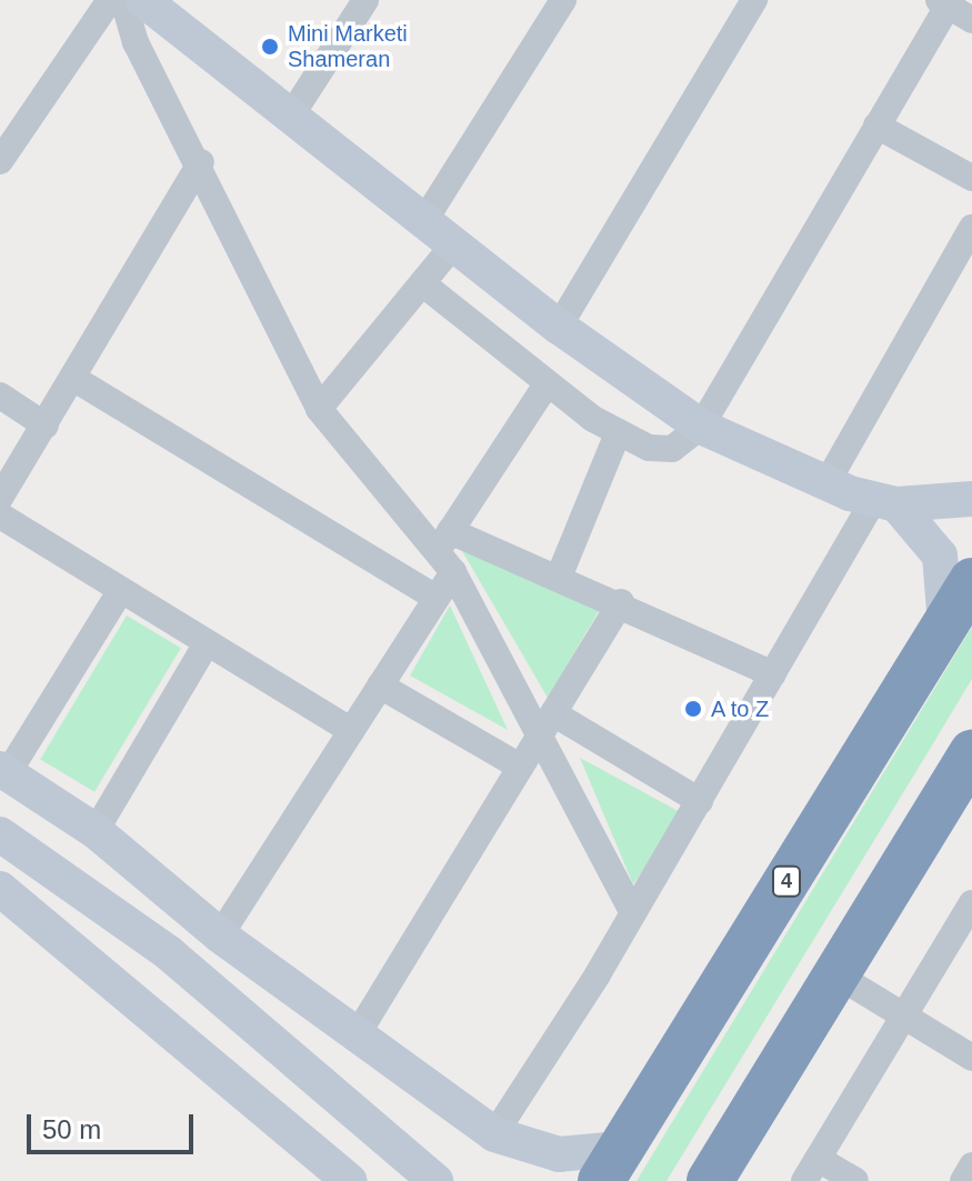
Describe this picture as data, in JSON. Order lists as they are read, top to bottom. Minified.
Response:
{"streets":{"highway":["4"]},"places":["Mini Marketi Shameran","A to Z"],"scale_bar":"50 m"}
